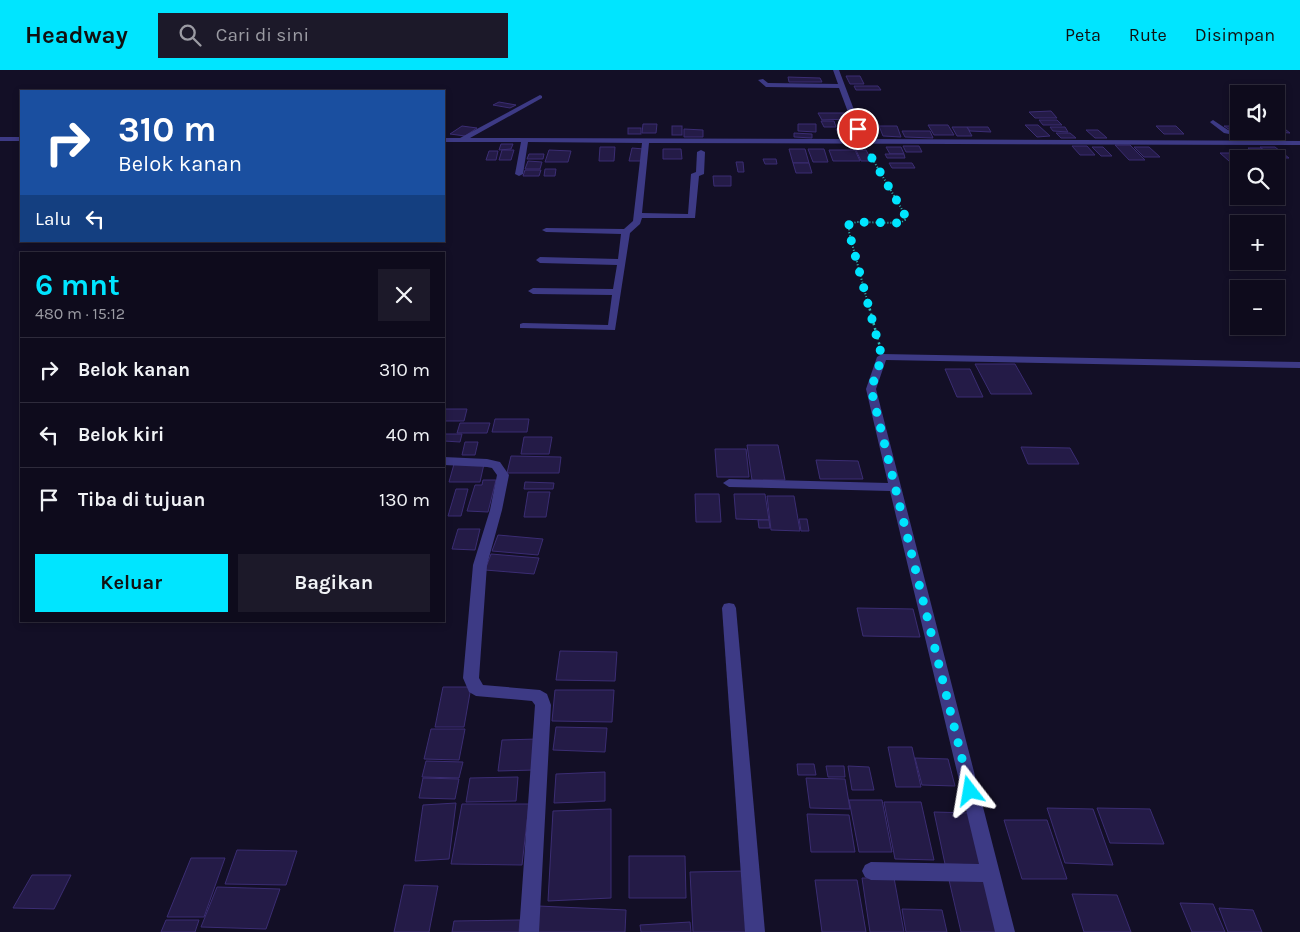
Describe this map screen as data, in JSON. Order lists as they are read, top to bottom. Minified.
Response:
{"page":{"header":"Headway","search":"Cari di sini","nav":["Peta","Rute","Disimpan"],"map_buttons":["+","−"],"turn":["310 m","Belok kanan"],"then":"Lalu","heading":["6 mnt","480 m · 15:12"],"list":[{"name":"Belok kanan","value":"310 m"},{"name":"Belok kiri","value":"40 m"},{"name":"Tiba di tujuan","value":"130 m"}],"buttons":["Keluar","Bagikan"]}}
